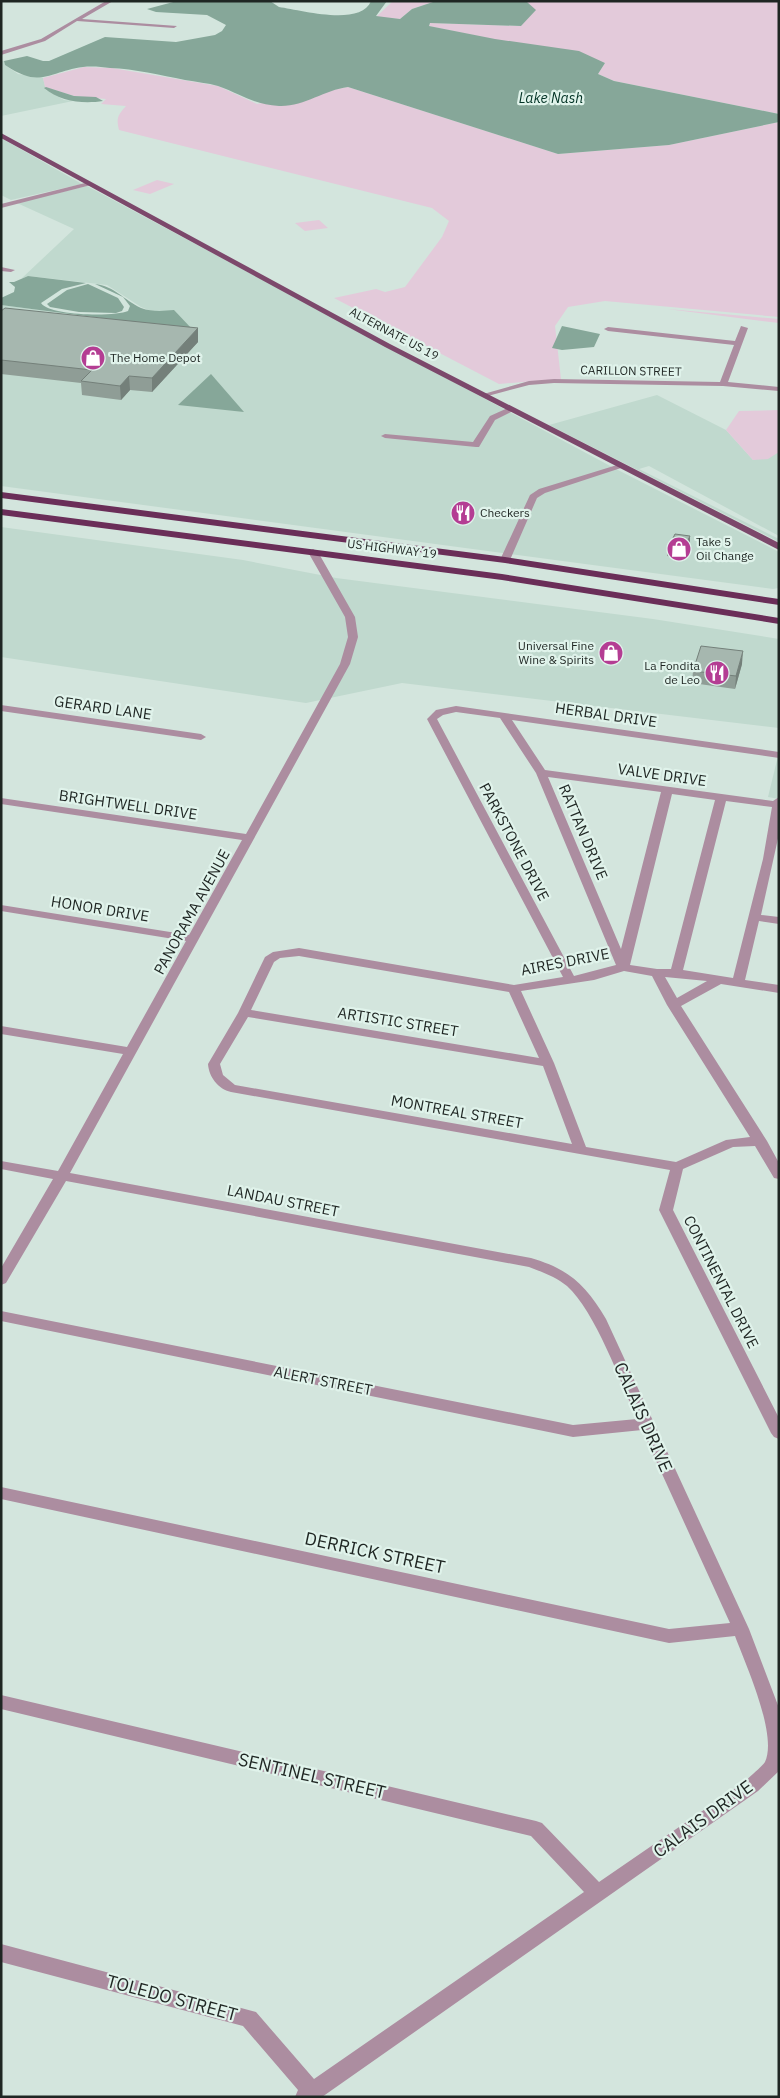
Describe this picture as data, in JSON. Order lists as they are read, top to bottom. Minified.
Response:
{"streets":{"highway":["US HIGHWAY 19"],"main road":["ALTERNATE US 19"],"street":["CARILLON STREET","GERARD LANE","HERBAL DRIVE","VALVE DRIVE","BRIGHTWELL DRIVE","RATTAN DRIVE","PARKSTONE DRIVE","HONOR DRIVE","PANORAMA AVENUE","AIRES DRIVE","ARTISTIC STREET","MONTREAL STREET","LANDAU STREET","CONTINENTAL DRIVE","ALERT STREET","CALAIS DRIVE","DERRICK STREET","SENTINEL STREET","TOLEDO STREET"]},"crossings":[["ALTERNATE US 19","CARILLON STREET"],["US HIGHWAY 19","PANORAMA AVENUE"],["HERBAL DRIVE","RATTAN DRIVE"],["HERBAL DRIVE","PARKSTONE DRIVE"],["VALVE DRIVE","RATTAN DRIVE"],["BRIGHTWELL DRIVE","PANORAMA AVENUE"],["RATTAN DRIVE","AIRES DRIVE"],["PARKSTONE DRIVE","AIRES DRIVE"],["HONOR DRIVE","PANORAMA AVENUE"],["PANORAMA AVENUE","LANDAU STREET"],["AIRES DRIVE","ARTISTIC STREET"],["AIRES DRIVE","MONTREAL STREET"],["ARTISTIC STREET","MONTREAL STREET"],["MONTREAL STREET","CONTINENTAL DRIVE"],["LANDAU STREET","CALAIS DRIVE"],["ALERT STREET","CALAIS DRIVE"],["CALAIS DRIVE","DERRICK STREET"],["CALAIS DRIVE","SENTINEL STREET"],["CALAIS DRIVE","TOLEDO STREET"]],"water":["Lake Nash"],"places":{"shop":["The Home Depot","Take 5 Oil Change","Universal Fine Wine & Spirits"],"restaurant":["Checkers","La Fondita de Leo"]}}
